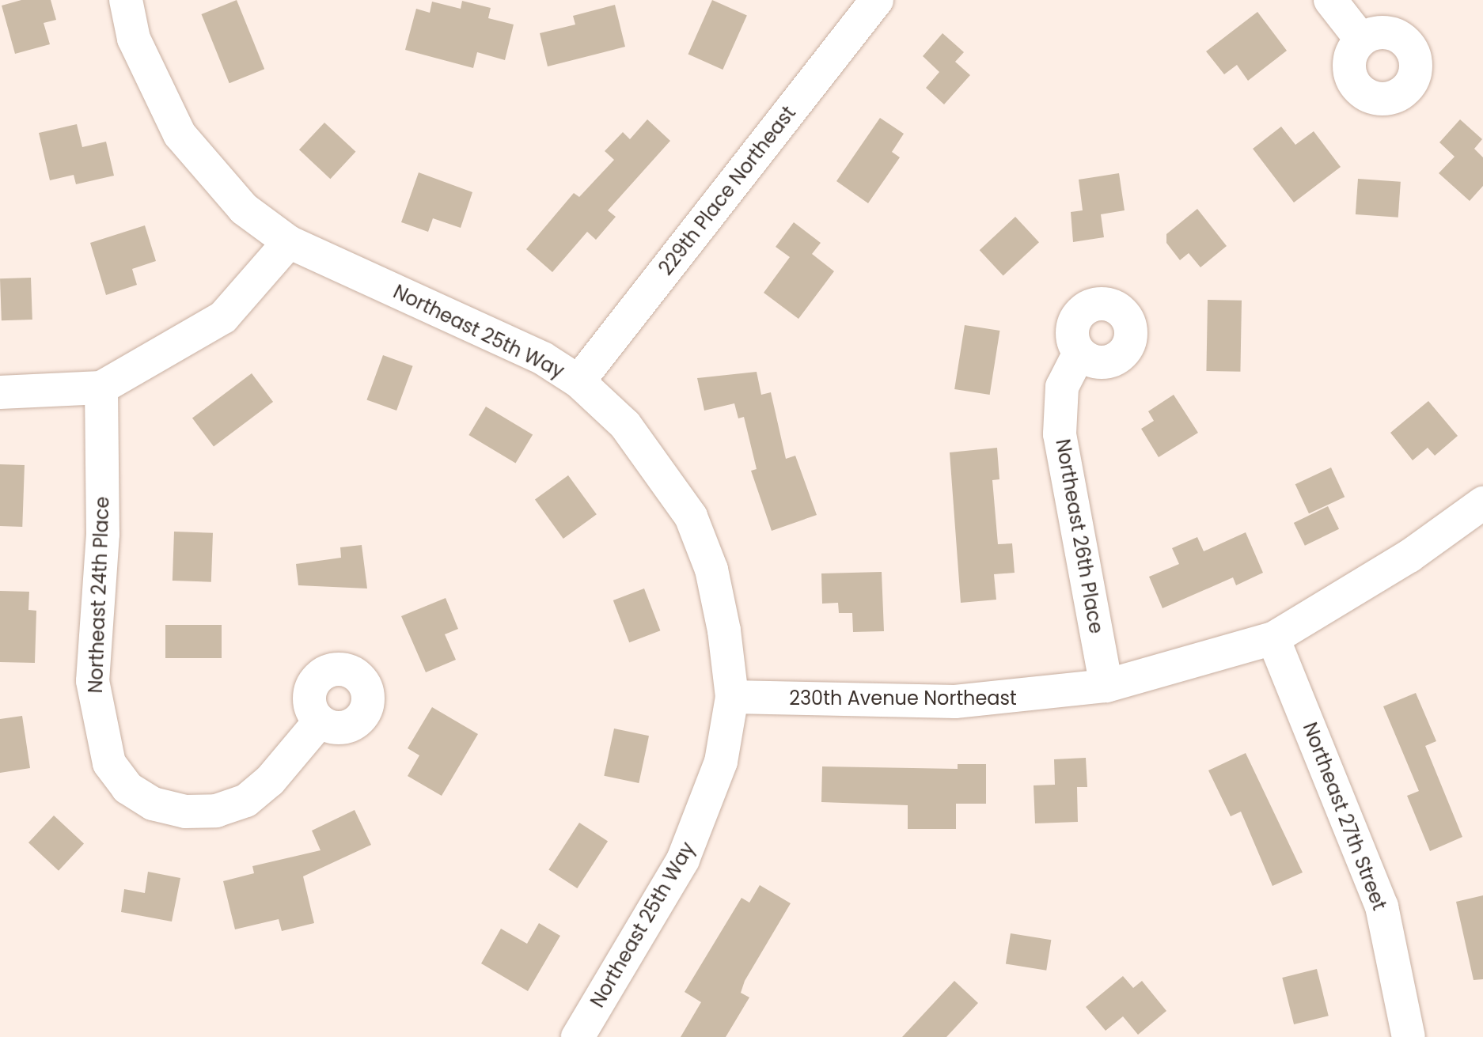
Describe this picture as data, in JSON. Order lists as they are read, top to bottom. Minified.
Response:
{"streets":{"street":["229th Place Northeast","Northeast 25th Way","Northeast 26th Place","Northeast 24th Place","230th Avenue Northeast","Northeast 27th Street"]},"crossings":[["229th Place Northeast","Northeast 25th Way"],["Northeast 25th Way","230th Avenue Northeast"],["Northeast 26th Place","230th Avenue Northeast"],["230th Avenue Northeast","Northeast 27th Street"]]}
